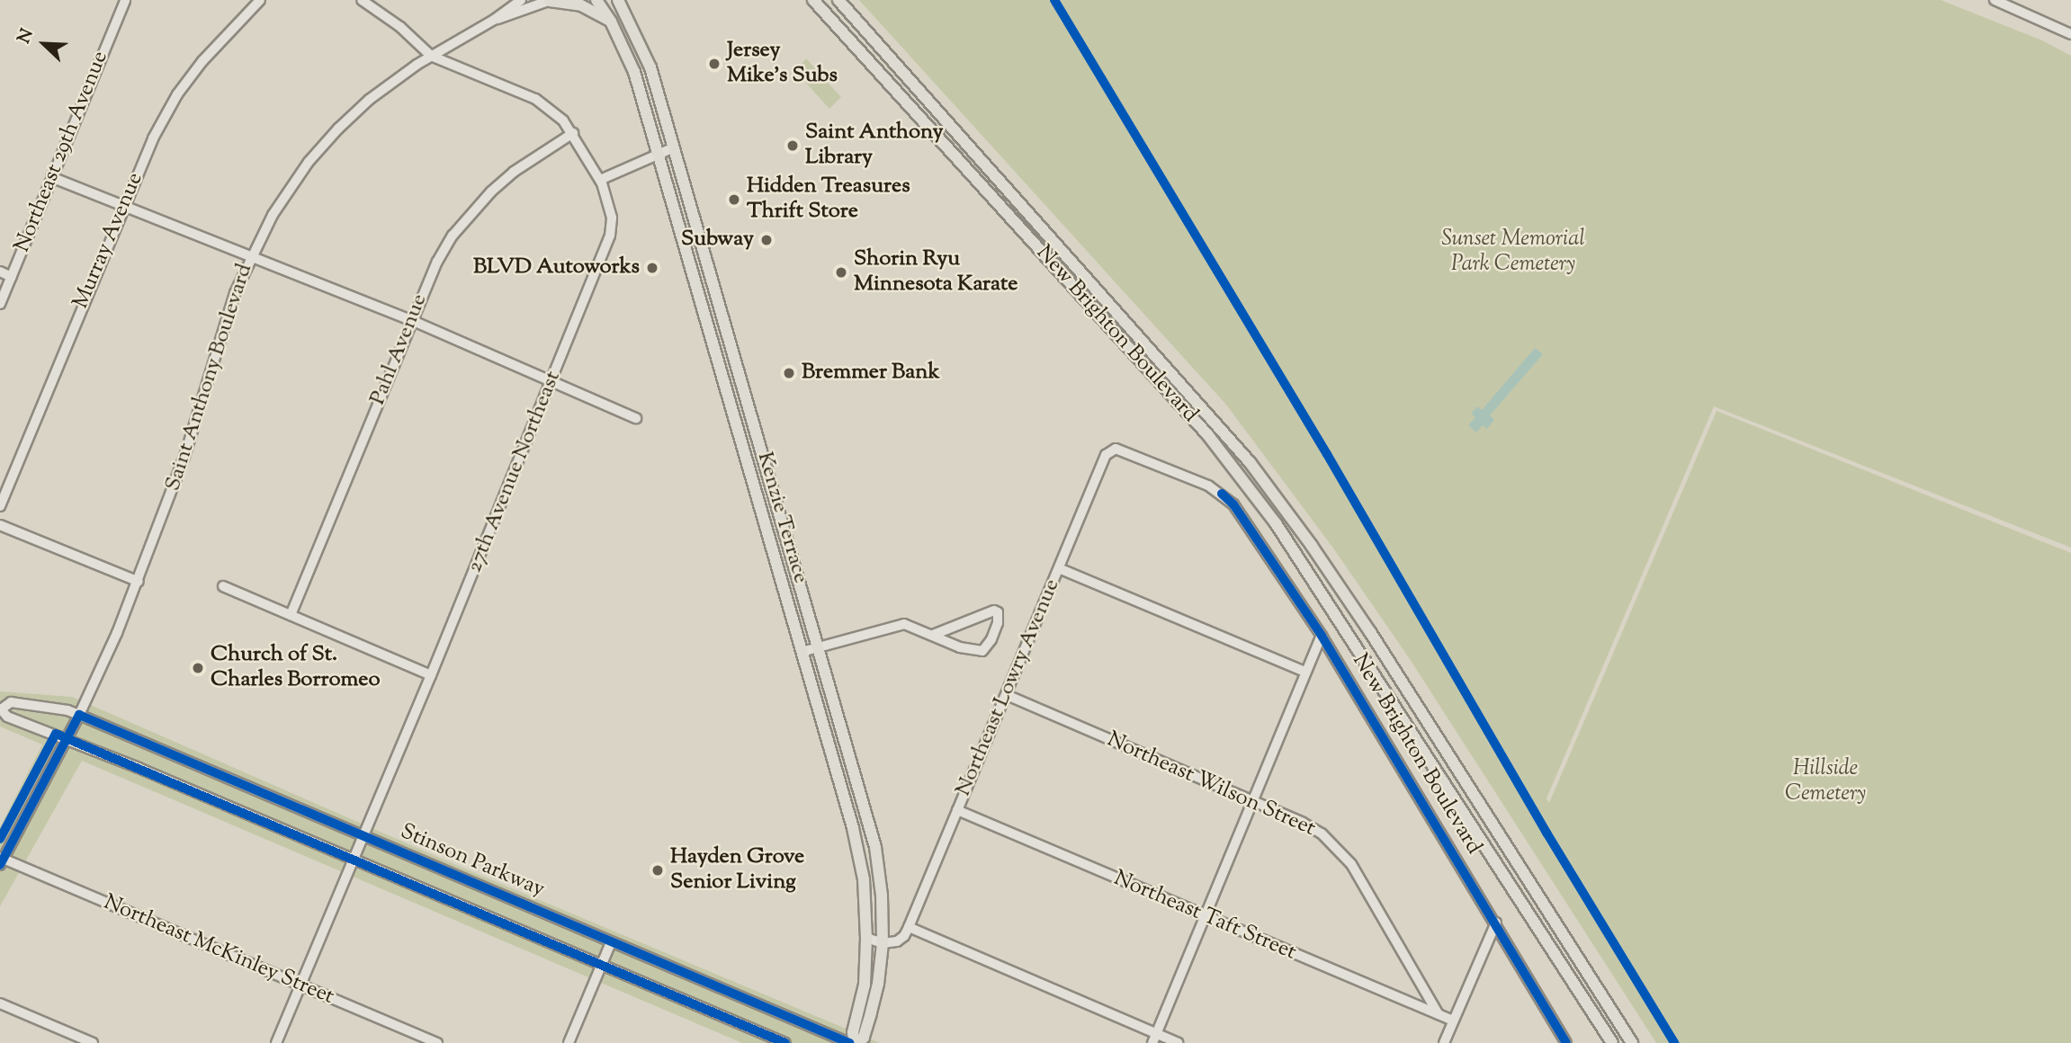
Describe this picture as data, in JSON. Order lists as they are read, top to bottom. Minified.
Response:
{"streets":{"main road":["New Brighton Boulevard","Kenzie Terrace"],"street":["Northeast 29th Avenue","Murray Avenue","Pahl Avenue","Saint Anthony Boulevard","27th Avenue Northeast","Northeast Lowry Avenue","Northeast Wilson Street","Stinson Parkway","Northeast Taft Street","Northeast McKinley Street"]},"crossings":[["New Brighton Boulevard","Northeast Lowry Avenue"],["Pahl Avenue","27th Avenue Northeast"],["Saint Anthony Boulevard","27th Avenue Northeast"],["Saint Anthony Boulevard","Stinson Parkway"],["Saint Anthony Boulevard","Northeast McKinley Street"],["27th Avenue Northeast","Stinson Parkway"],["27th Avenue Northeast","Northeast McKinley Street"],["Kenzie Terrace","Northeast Lowry Avenue"],["Northeast Lowry Avenue","Northeast Wilson Street"],["Northeast Lowry Avenue","Northeast Taft Street"],["Northeast Wilson Street","Northeast Taft Street"]],"parks":["Sunset Memorial Park Cemetery","Hillside Cemetery"],"places":["Jersey Mike's Subs","Saint Anthony Library","Hidden Treasures Thrift Store","Subway","BLVD Autoworks","Shorin Ryu Minnesota Karate","Bremmer Bank","Church of St. Charles Borromeo","Hayden Grove Senior Living"],"north":"top left"}
